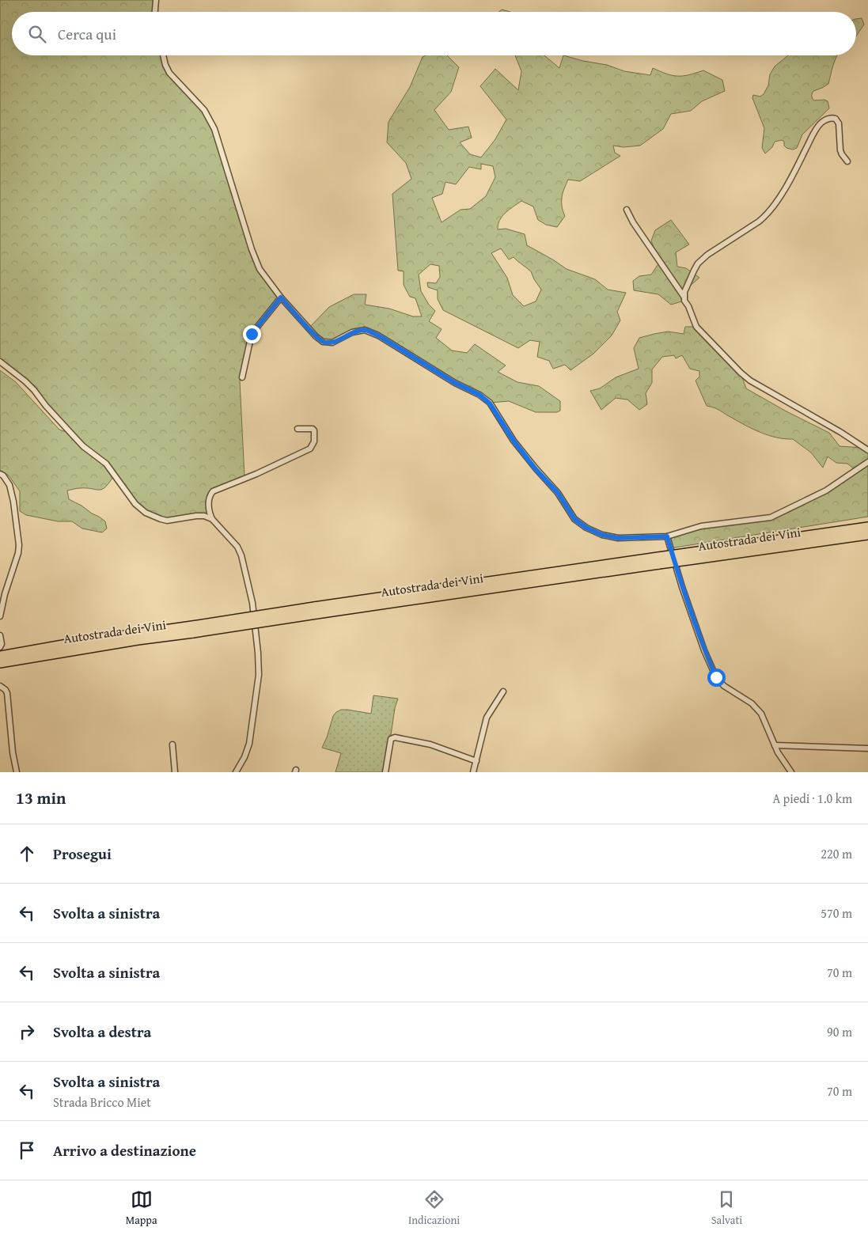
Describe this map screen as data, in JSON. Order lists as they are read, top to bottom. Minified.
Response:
{"streets":{"highway":["Autostrada dei Vini"]},"page":{"search":"Cerca qui","heading":["13 min","A piedi · 1.0 km"],"list":[["Prosegui","220 m"],["Svolta a sinistra","570 m"],["Svolta a sinistra","70 m"],["Svolta a destra","90 m"],["Svolta a sinistra","Strada Bricco Miet","70 m"],"Arrivo a destinazione"],"nav":["Mappa","Indicazioni","Salvati"]}}
